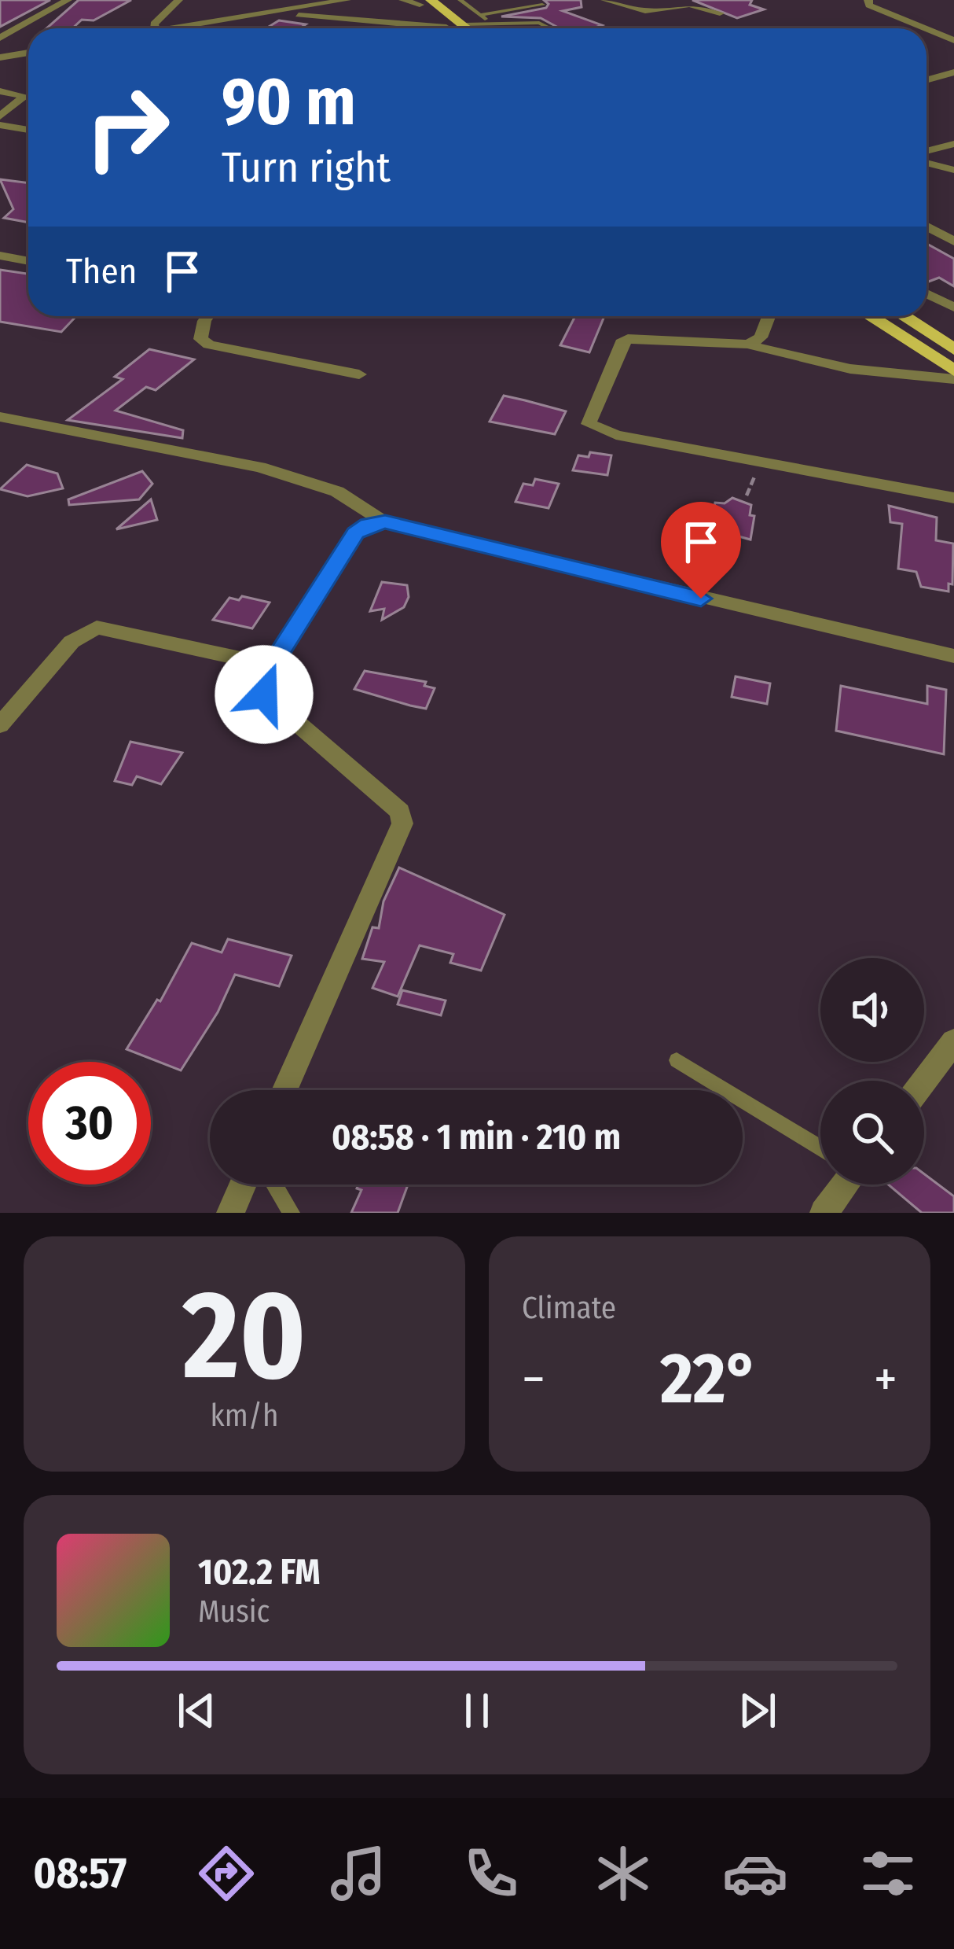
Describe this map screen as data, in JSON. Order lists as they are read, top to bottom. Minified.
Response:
{"page":{"turn":["90 m","Turn right"],"then":"Then","limit":"30","trip":"08:58 · 1 min · 210 m","tile":[["20","km/h"],"Climate"],"heat":["−","22°","+"],"song":["102.2 FM","Music"],"tabs":"08:57"}}
